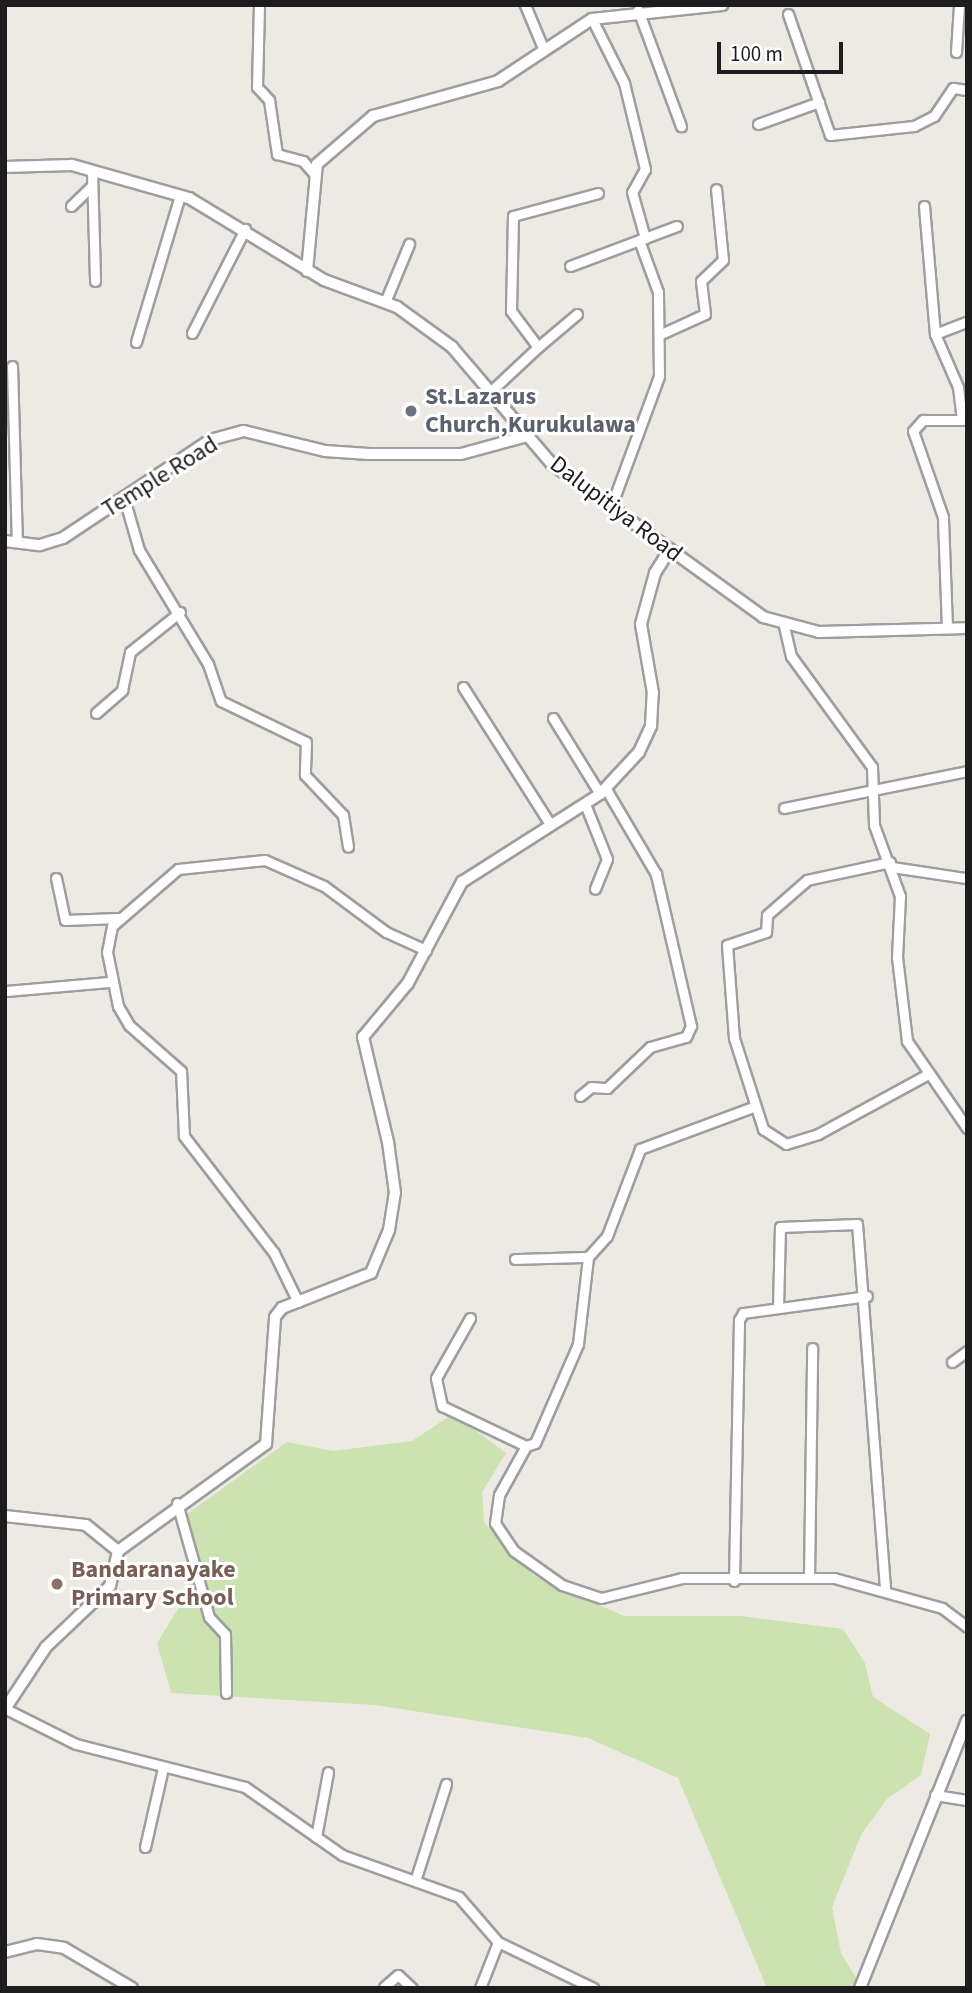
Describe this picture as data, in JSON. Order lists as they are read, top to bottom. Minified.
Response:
{"streets":{"street":["Temple Road","Dalupitiya Road"]},"crossings":[["Temple Road","Dalupitiya Road"]],"places":["St.Lazarus Church,Kurukulawa","Bandaranayake Primary School"],"scale_bar":"100 m"}
